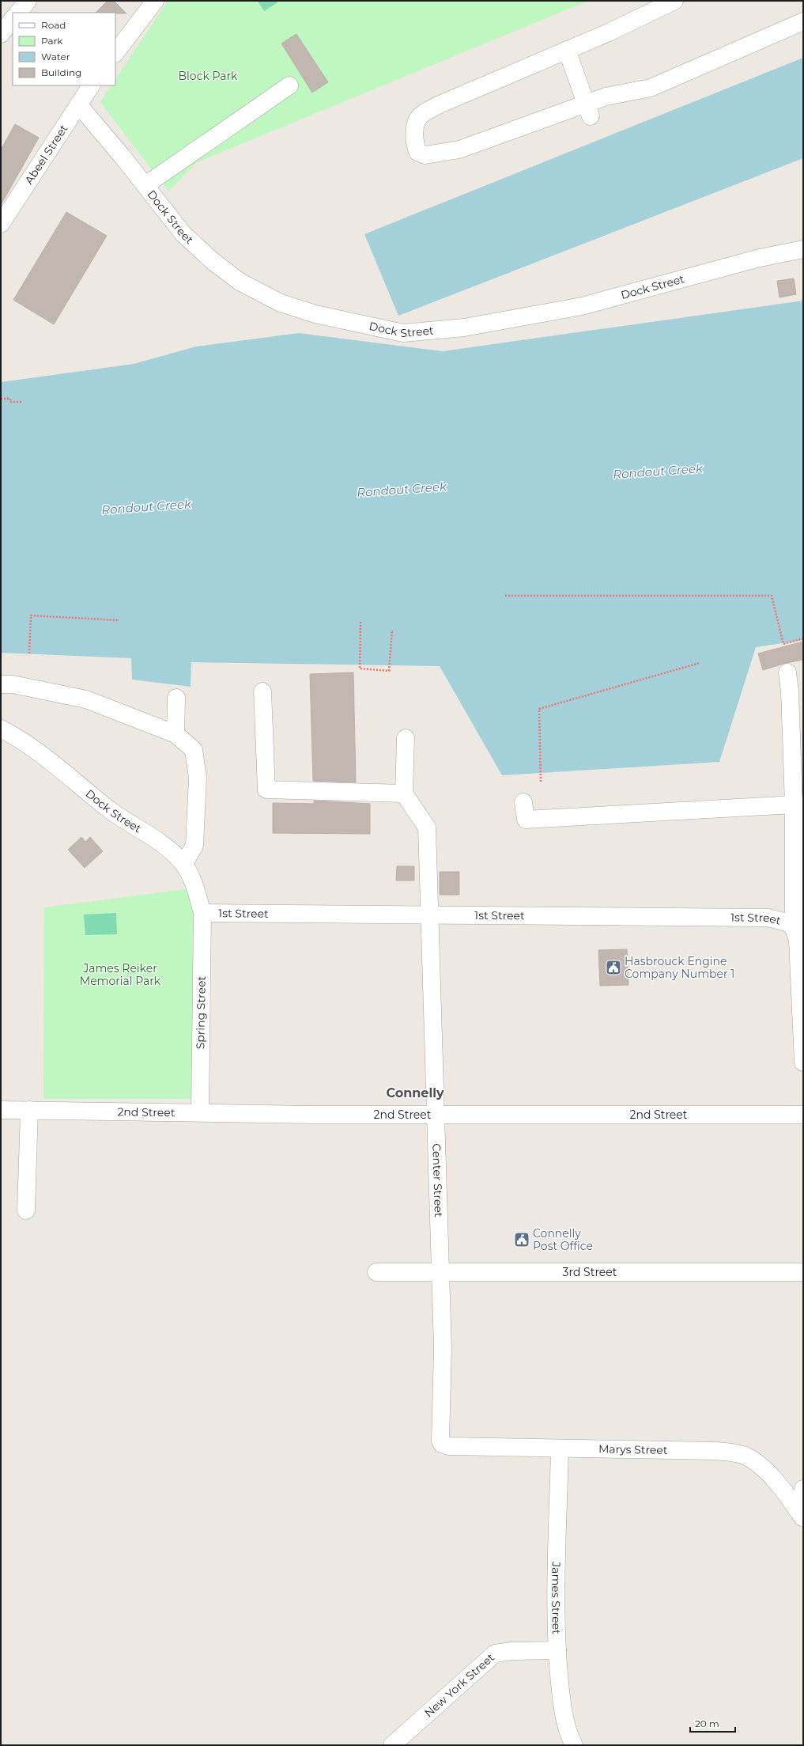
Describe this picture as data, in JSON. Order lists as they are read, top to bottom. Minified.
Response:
{"streets":{"street":["Abeel Street","Dock Street","1st Street","Spring Street","2nd Street","Center Street","3rd Street","Marys Street","James Street","New York Street"]},"crossings":[["Abeel Street","Dock Street"],["Dock Street","1st Street"],["Dock Street","Spring Street"],["1st Street","Spring Street"],["1st Street","Center Street"],["Spring Street","2nd Street"],["2nd Street","Center Street"],["Center Street","3rd Street"],["Center Street","Marys Street"],["Marys Street","James Street"],["James Street","New York Street"]],"districts":["Connelly"],"water":["Rondout Creek"],"parks":["Block Park","James Reiker Memorial Park"],"places":{"public building":["Hasbrouck Engine Company Number 1","Connelly Post Office"]},"legend":["Road","Park","Water","Building"],"scale_bar":"20 m"}
